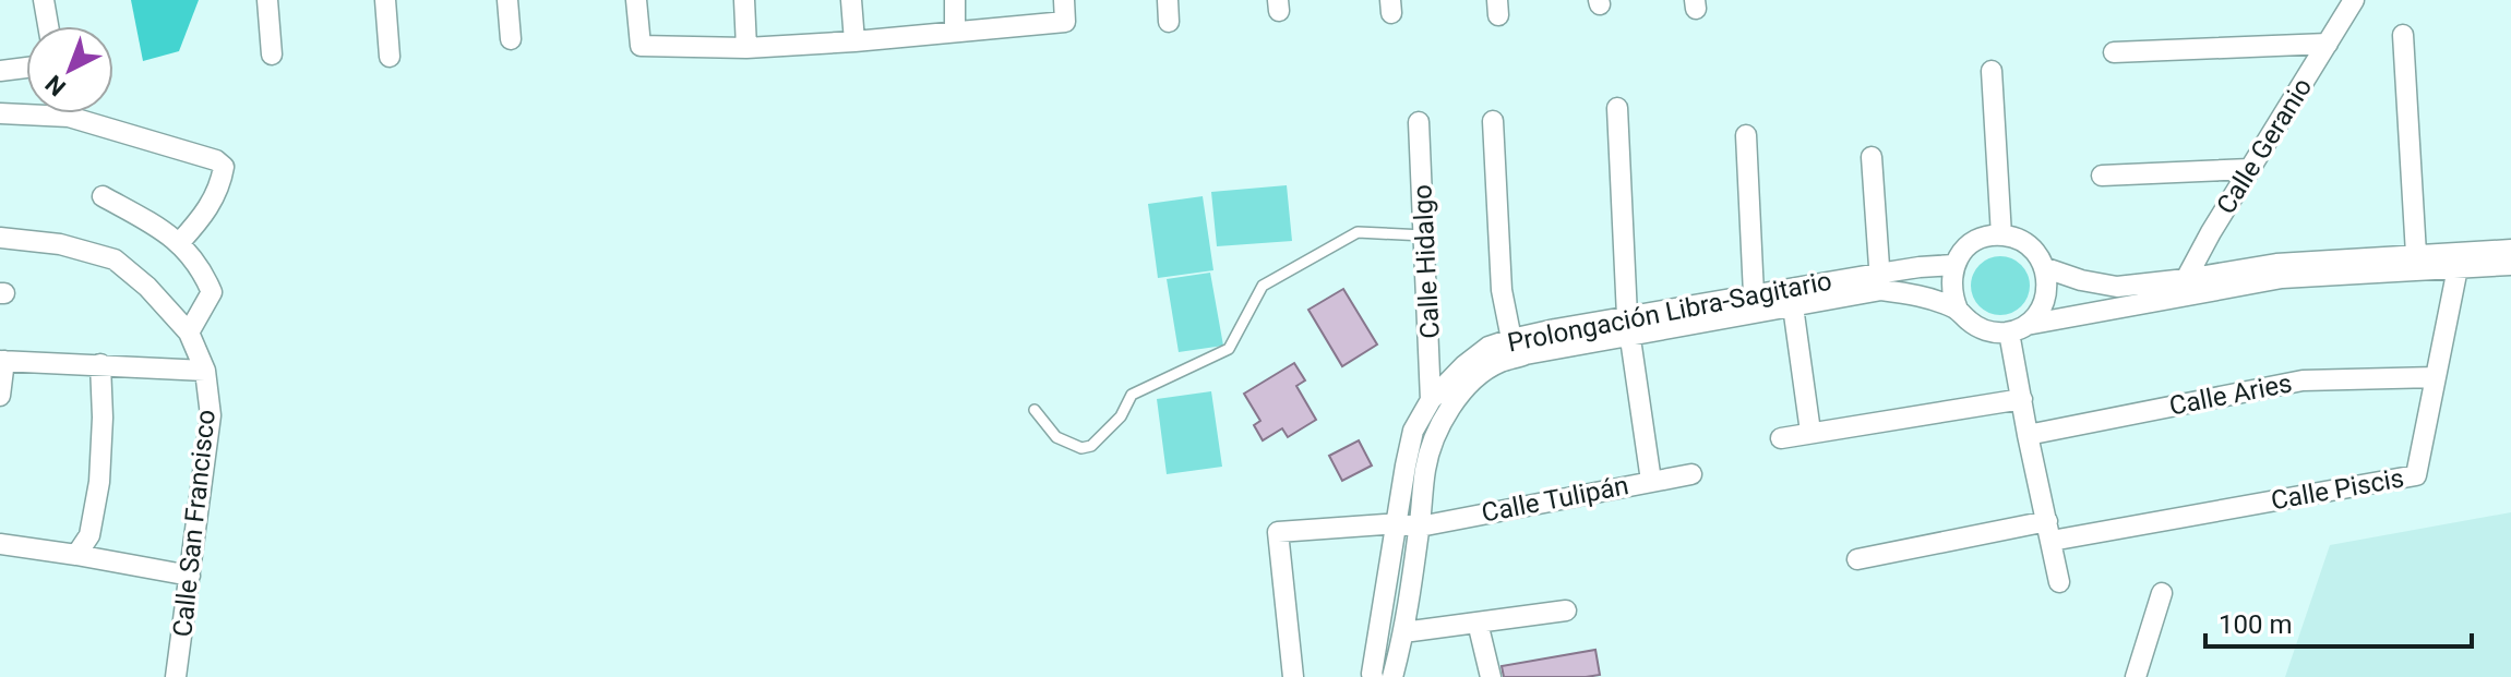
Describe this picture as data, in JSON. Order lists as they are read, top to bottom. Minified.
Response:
{"streets":{"street":["Calle Geranio","Calle Hidalgo","Prolongación Libra-Sagitario","Calle Aries","Calle Piscis","Calle Tulipán","Calle San Francisco"]},"crossings":[["Calle Hidalgo","Prolongación Libra-Sagitario"],["Prolongación Libra-Sagitario","Calle Tulipán"],["Calle Aries","Calle Piscis"]],"scale_bar":"100 m","north":"bottom left"}
